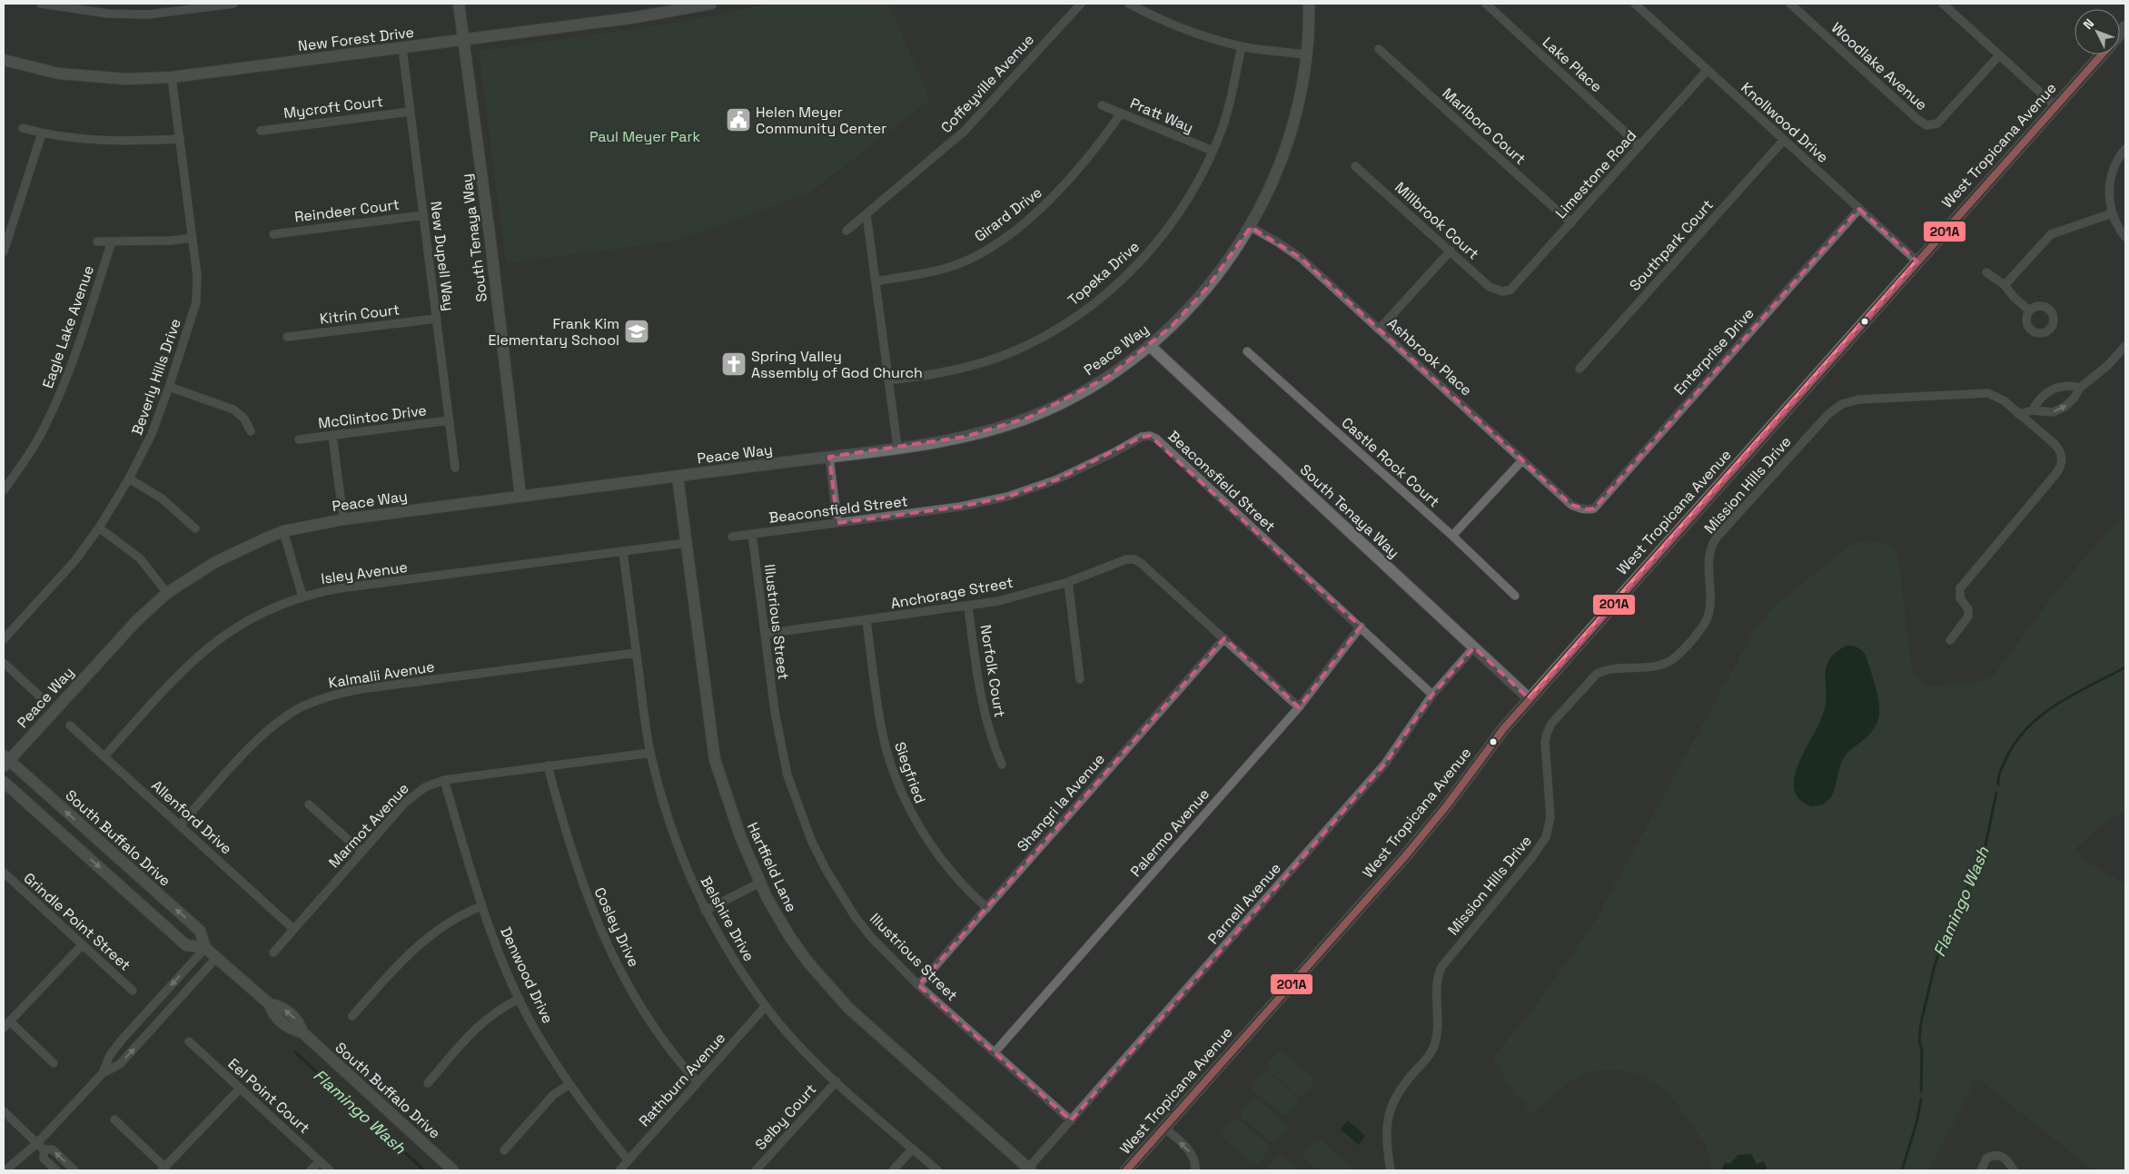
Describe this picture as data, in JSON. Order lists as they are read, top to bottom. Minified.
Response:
{"streets":{"main road":["West Tropicana Avenue"],"street":["New Forest Drive","Lake Place","Woodlake Avenue","Coffeyville Avenue","Mycroft Court","Pratt Way","Knollwood Drive","Marlboro Court","Limestone Road","Reindeer Court","Girard Drive","Millbrook Court","South Tenaya Way","Southpark Court","New Dupell Way","Topeka Drive","Kitrin Court","Eagle Lake Avenue","Peace Way","Enterprise Drive","Ashbrook Place","Beverly Hills Drive","McClintoc Drive","Castle Rock Court","Beaconsfield Street","Mission Hills Drive","Isley Avenue","Anchorage Street","Illustrious Street","Norfolk Court","Kalmalii Avenue","Siegfried","Shangri la Avenue","Allenford Drive","Marmot Avenue","Palermo Avenue","South Buffalo Drive","Hartfield Lane","Parnell Avenue","Belshire Drive","Grindle Point Street","Cosley Drive","Denwood Drive","Rathburn Avenue","Eel Point Court","Selby Court"]},"crossings":[["New Forest Drive","South Tenaya Way"],["New Forest Drive","New Dupell Way"],["New Forest Drive","Beverly Hills Drive"],["Lake Place","Limestone Road"],["Mycroft Court","New Dupell Way"],["Pratt Way","Girard Drive"],["Pratt Way","Topeka Drive"],["Knollwood Drive","West Tropicana Avenue"],["Knollwood Drive","Limestone Road"],["Knollwood Drive","Southpark Court"],["Knollwood Drive","Enterprise Drive"],["Marlboro Court","Limestone Road"],["West Tropicana Avenue","South Tenaya Way"],["Limestone Road","Millbrook Court"],["Reindeer Court","New Dupell Way"],["South Tenaya Way","Peace Way"],["South Tenaya Way","Parnell Avenue"],["New Dupell Way","Kitrin Court"],["New Dupell Way","McClintoc Drive"],["Peace Way","Ashbrook Place"],["Peace Way","South Buffalo Drive"],["Peace Way","Hartfield Lane"],["Enterprise Drive","Ashbrook Place"],["Beaconsfield Street","Illustrious Street"],["Beaconsfield Street","Palermo Avenue"],["Beaconsfield Street","Parnell Avenue"],["Isley Avenue","Allenford Drive"],["Isley Avenue","Hartfield Lane"],["Isley Avenue","Belshire Drive"],["Anchorage Street","Illustrious Street"],["Anchorage Street","Norfolk Court"],["Anchorage Street","Siegfried"],["Anchorage Street","Shangri la Avenue"],["Anchorage Street","Palermo Avenue"],["Illustrious Street","Shangri la Avenue"],["Illustrious Street","Palermo Avenue"],["Illustrious Street","Parnell Avenue"],["Kalmalii Avenue","Allenford Drive"],["Kalmalii Avenue","Belshire Drive"],["Siegfried","Shangri la Avenue"],["Allenford Drive","Marmot Avenue"],["Marmot Avenue","Belshire Drive"],["Marmot Avenue","Cosley Drive"],["Marmot Avenue","Denwood Drive"],["Hartfield Lane","Parnell Avenue"],["Belshire Drive","Rathburn Avenue"],["Belshire Drive","Selby Court"],["Cosley Drive","Rathburn Avenue"],["Denwood Drive","Rathburn Avenue"]],"water":["Flamingo Wash"],"parks":["Paul Meyer Park"],"places":{"public building":["Helen Meyer Community Center"],"school or university":["Frank Kim Elementary School"],"church":["Spring Valley Assembly of God Church"]},"lines":["transit line 201A"],"north":"top left"}
